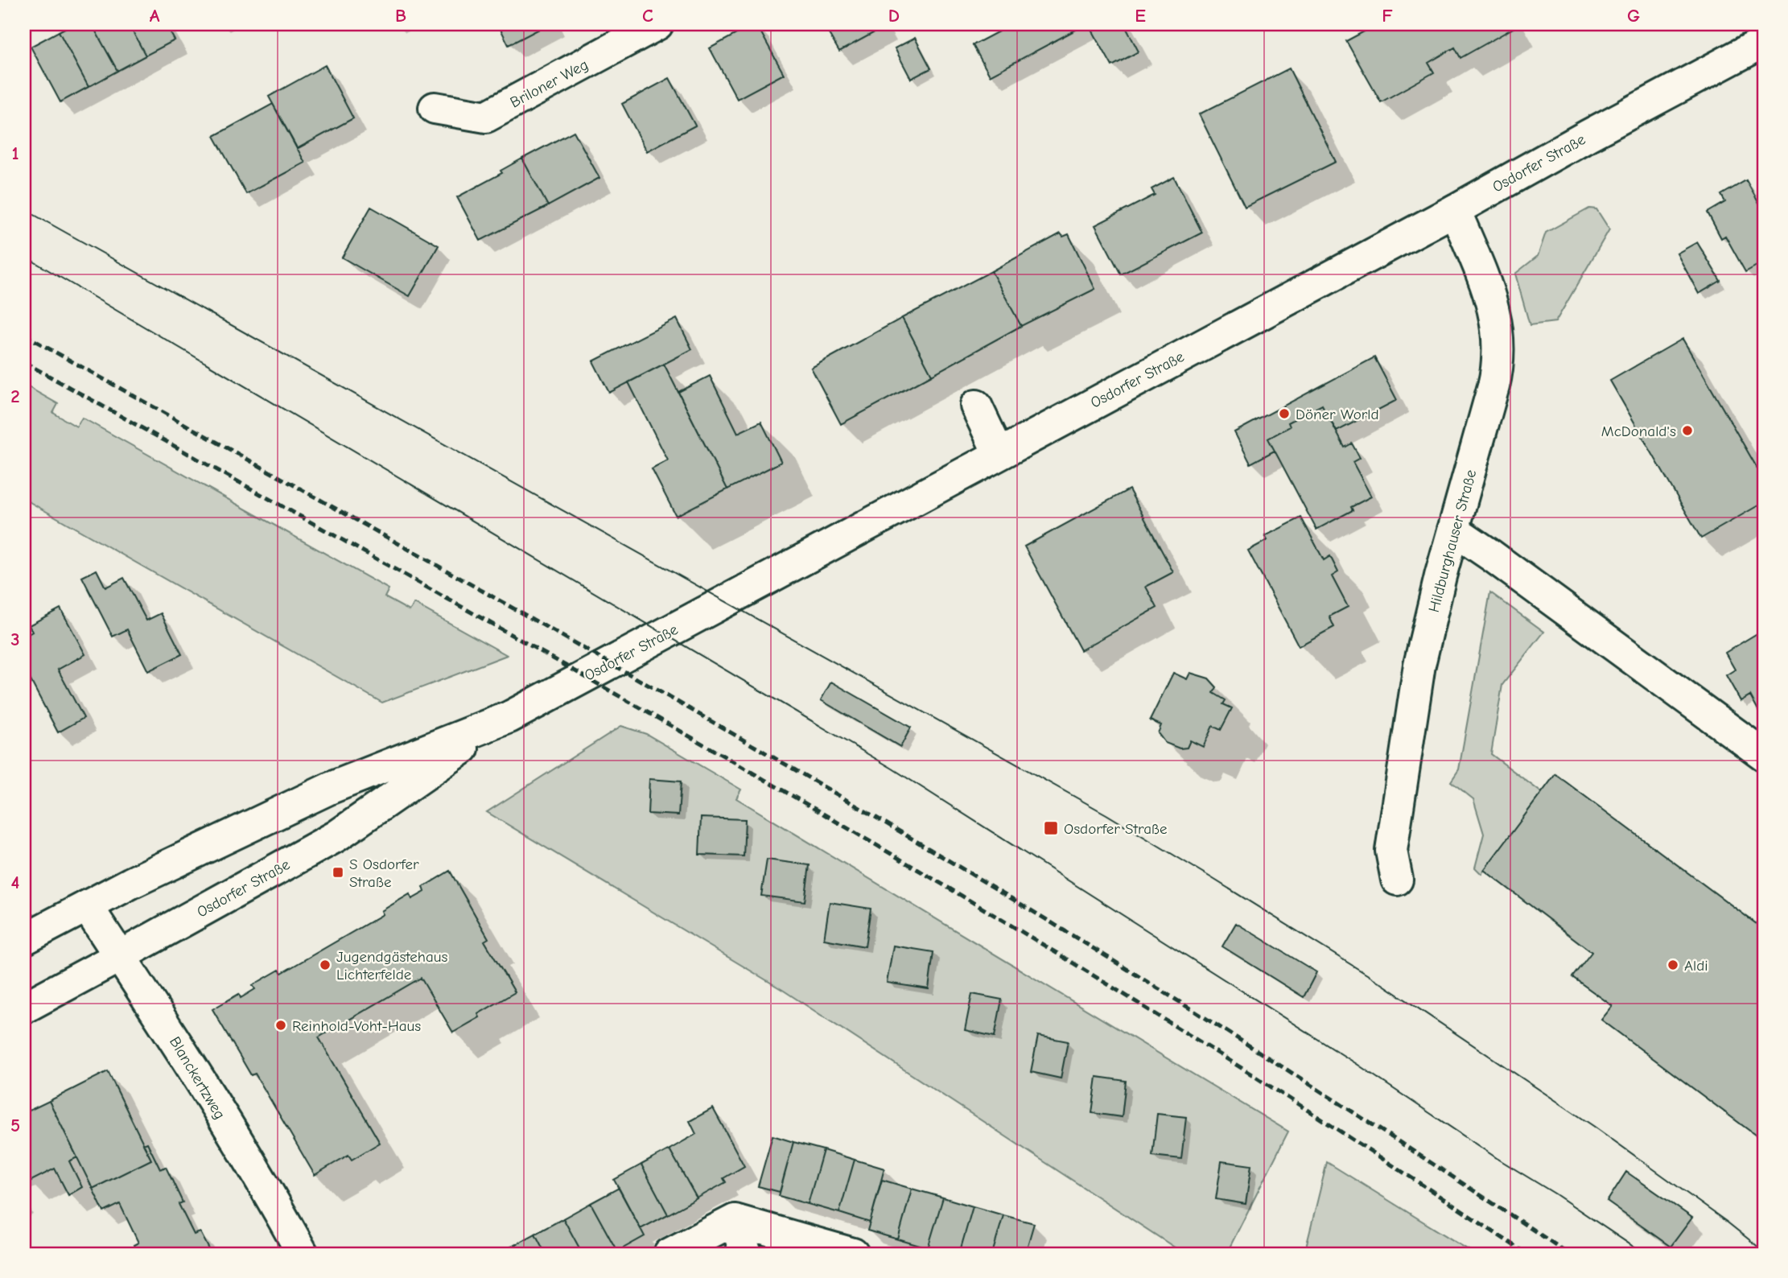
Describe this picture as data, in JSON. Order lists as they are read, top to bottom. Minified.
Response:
{"streets":{"main road":["Briloner Weg","Osdorfer Straße","Hildburghauser Straße","Blanckertzweg"]},"crossings":[["Osdorfer Straße","Hildburghauser Straße"],["Osdorfer Straße","Blanckertzweg"]],"places":{"other":["Döner World","McDonald's","Jugendgästehaus Lichterfelde","Aldi","Reinhold-Voht-Haus"],"transit":["Osdorfer Straße","S Osdorfer Straße"]},"grid":{"columns":["A","B","C","D","E","F","G"],"rows":["1","2","3","4","5"]}}
